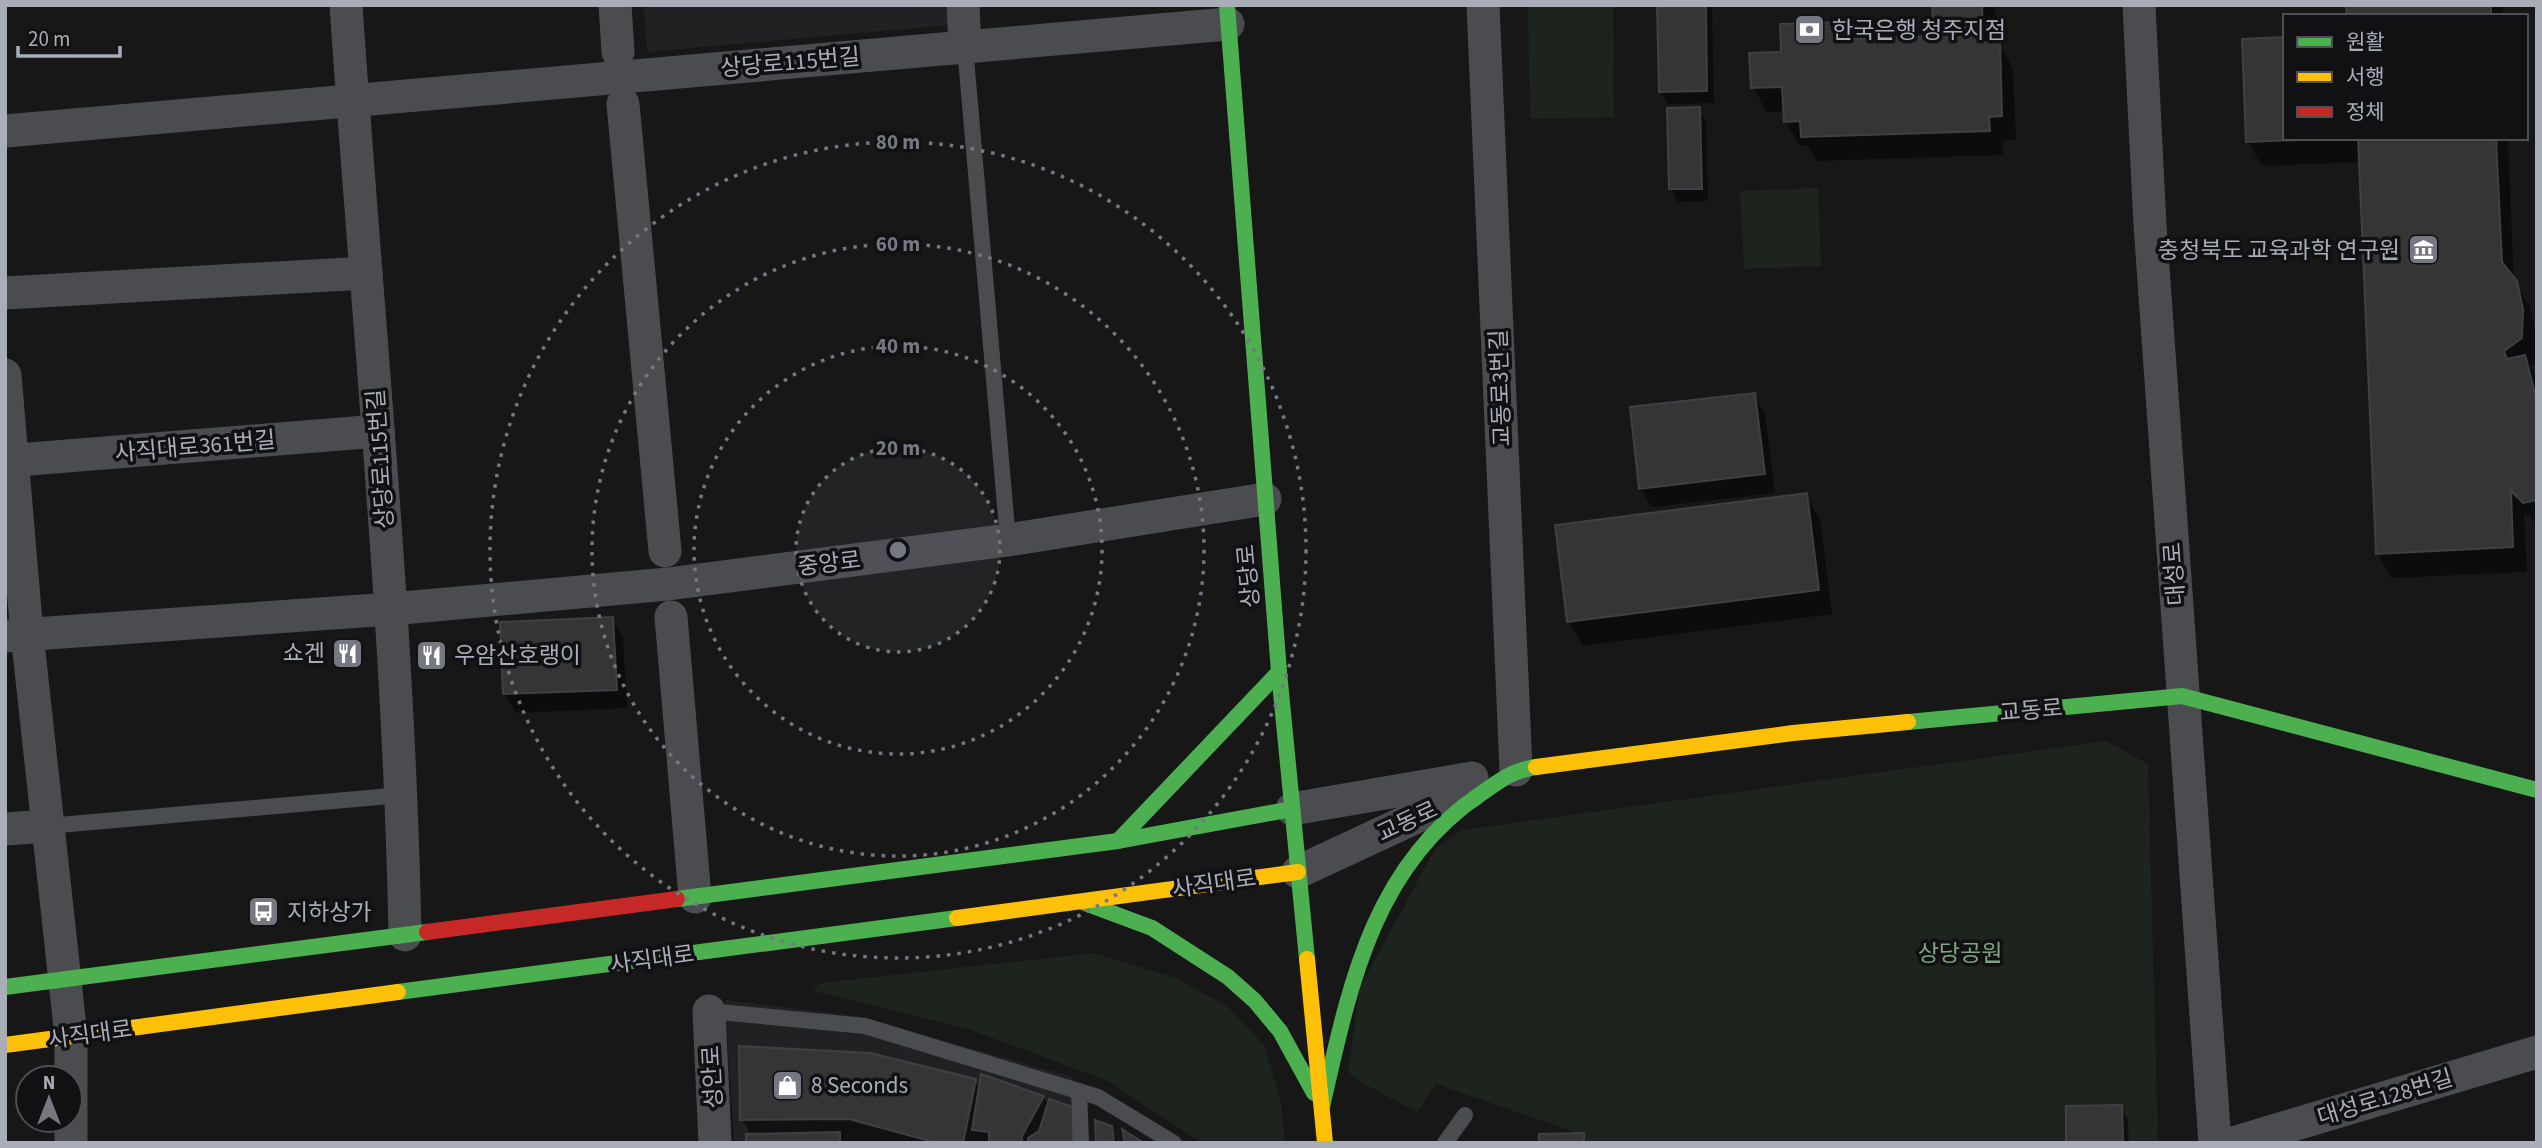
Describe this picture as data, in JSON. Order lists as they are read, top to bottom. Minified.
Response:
{"streets":{"main road":["상당로","교동로","사직대로"],"street":["상당로115번길","교동로3번길","사직대로361번길","중앙로","대성로","성안로","대성로128번길"]},"crossings":[["상당로115번길","사직대로361번길"],["상당로115번길","중앙로"],["상당로115번길","상당로"],["교동로3번길","교동로"],["중앙로","상당로"],["대성로","교동로"],["상당로","교동로"],["상당로","사직대로"],["교동로","사직대로"]],"parks":["상당공원"],"places":{"bank":["한국은행 청주지점"],"museum":["충청북도 교육과학 연구원"],"restaurant":["쇼겐","우암산호랭이"],"bus stop":["지하상가"],"shop":["8 Seconds"]},"legend":["원활","서행","정체"],"scale_bar":"20 m","north":"top","rings":["80 m","60 m","40 m","20 m"]}
